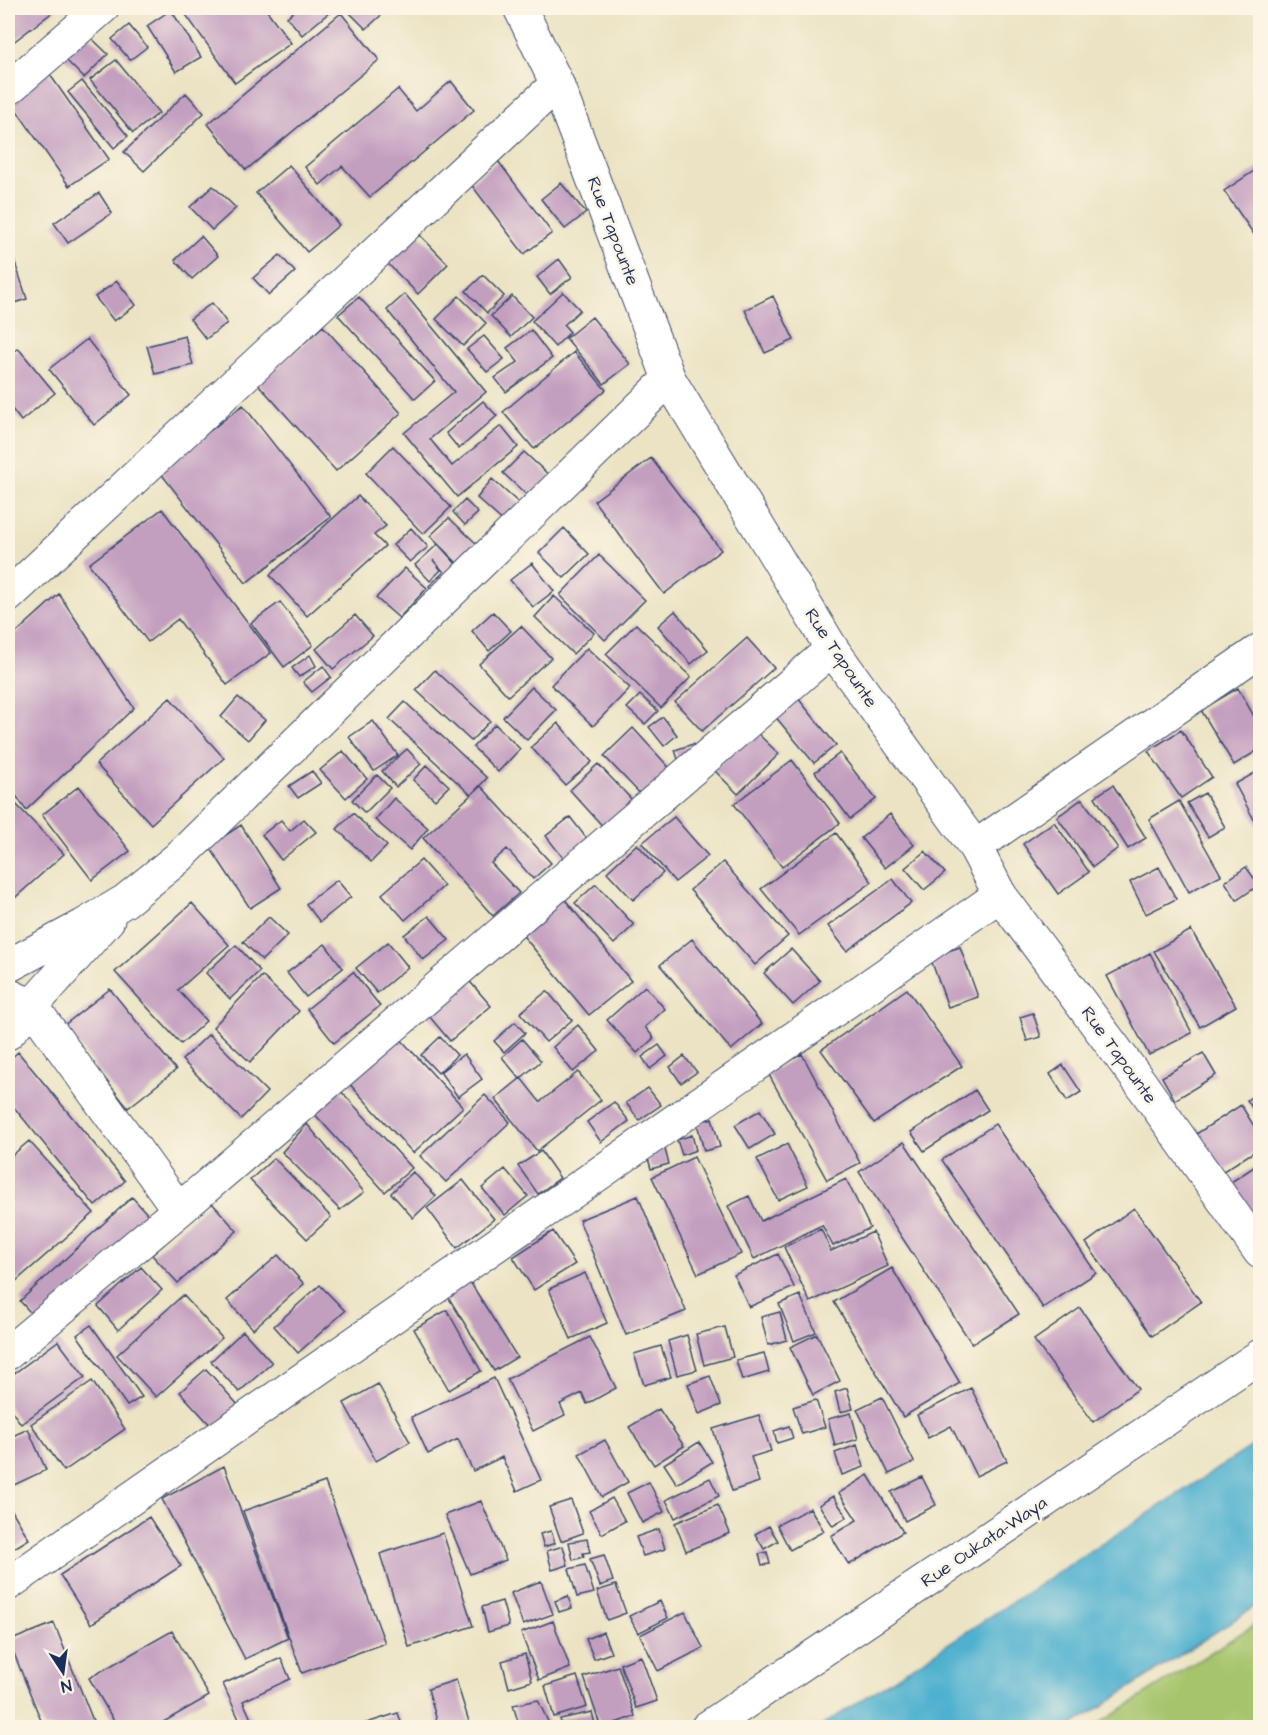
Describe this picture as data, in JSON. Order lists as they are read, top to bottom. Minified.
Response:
{"streets":{"street":["Rue Tapounte","Rue Oukata-Waya"]},"north":"bottom"}
